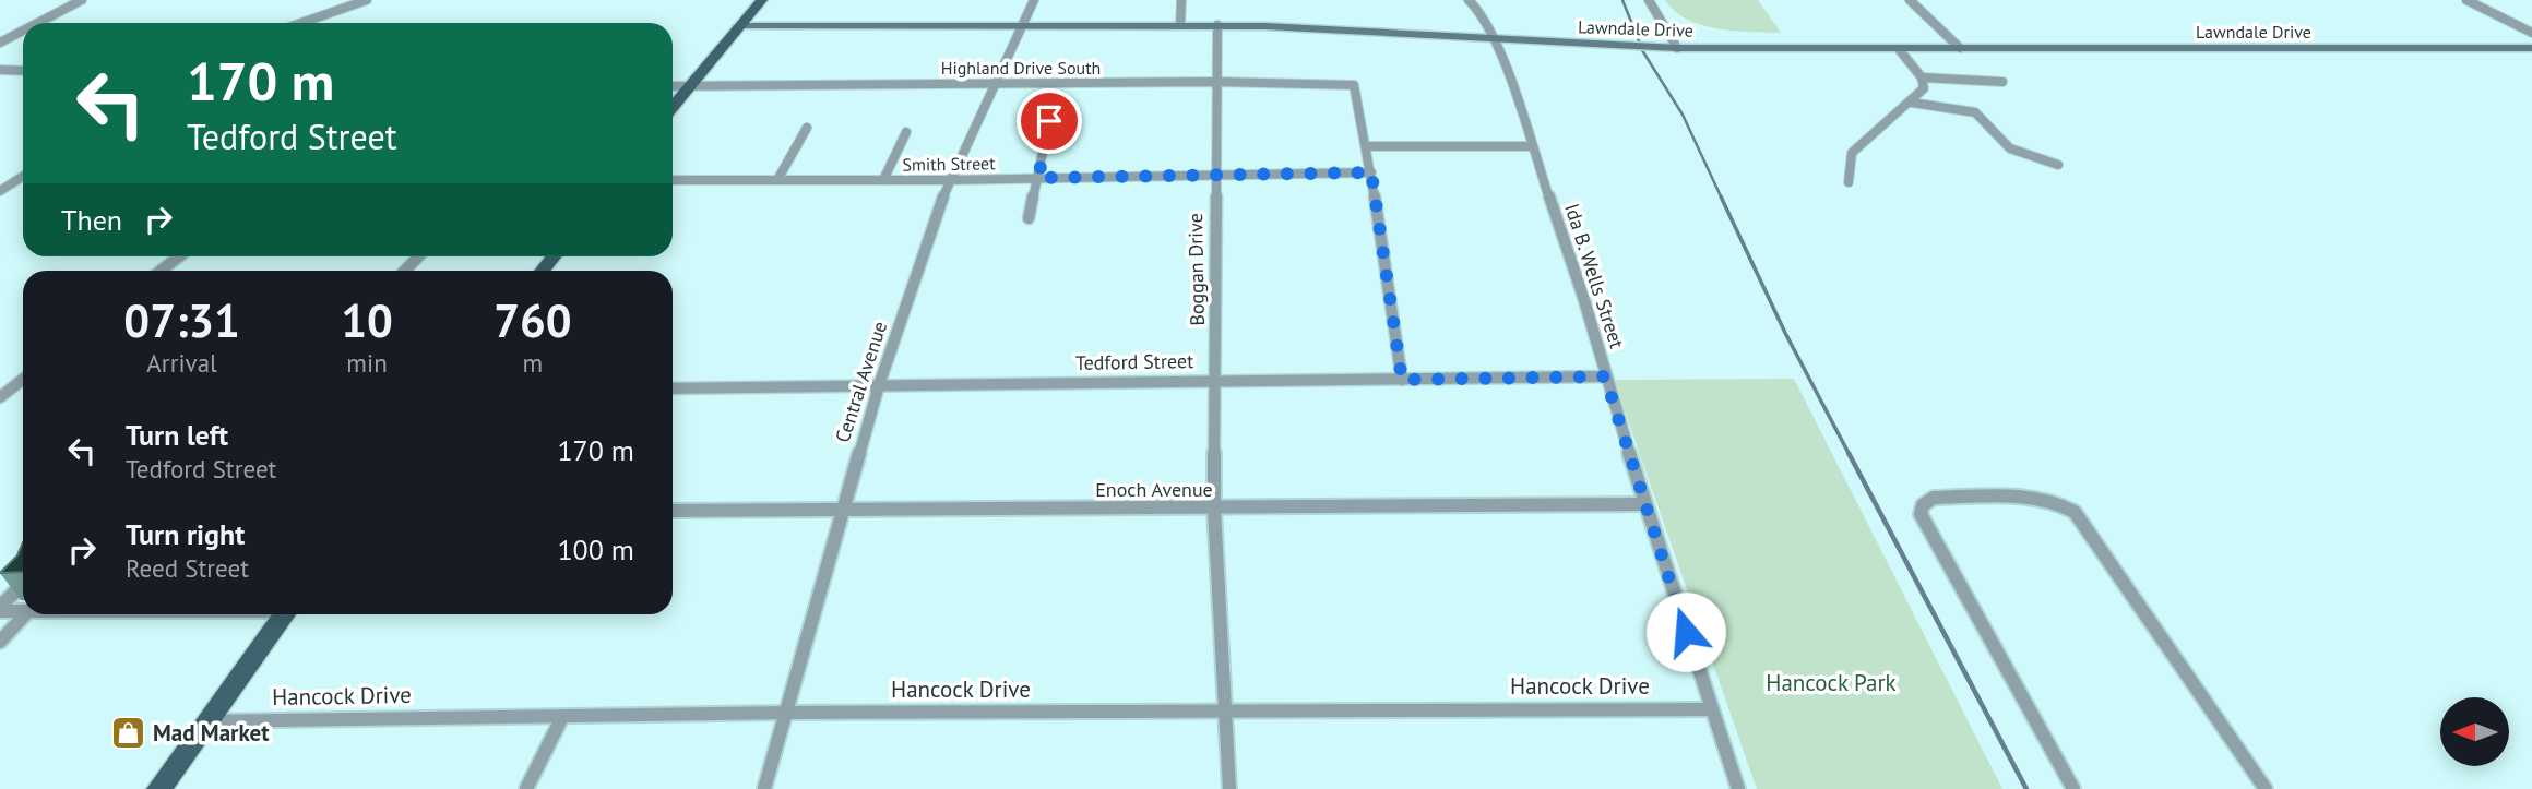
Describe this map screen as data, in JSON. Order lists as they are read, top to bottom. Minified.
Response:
{"streets":{"street":["Lawndale Drive","Highland Drive South","Smith Street","Boggan Drive","Ida B. Wells Street","Tedford Street","Central Avenue","Enoch Avenue","Hancock Drive"]},"crossings":[["Lawndale Drive","Boggan Drive"],["Lawndale Drive","Ida B. Wells Street"],["Lawndale Drive","Central Avenue"],["Highland Drive South","Boggan Drive"],["Highland Drive South","Central Avenue"],["Smith Street","Boggan Drive"],["Smith Street","Central Avenue"],["Boggan Drive","Tedford Street"],["Boggan Drive","Enoch Avenue"],["Boggan Drive","Hancock Drive"],["Ida B. Wells Street","Tedford Street"],["Ida B. Wells Street","Enoch Avenue"],["Ida B. Wells Street","Hancock Drive"],["Tedford Street","Central Avenue"],["Central Avenue","Enoch Avenue"],["Central Avenue","Hancock Drive"]],"parks":["Hancock Park"],"places":{"shop":["Mad Market"]},"north":"left","page":{"turn":["170 m","Tedford Street"],"then":"Then","eta":["07:31","Arrival","10","min","760","m"],"list":[{"name":"Turn left","note":"Tedford Street","value":"170 m"},{"name":"Turn right","note":"Reed Street","value":"100 m"}]}}
